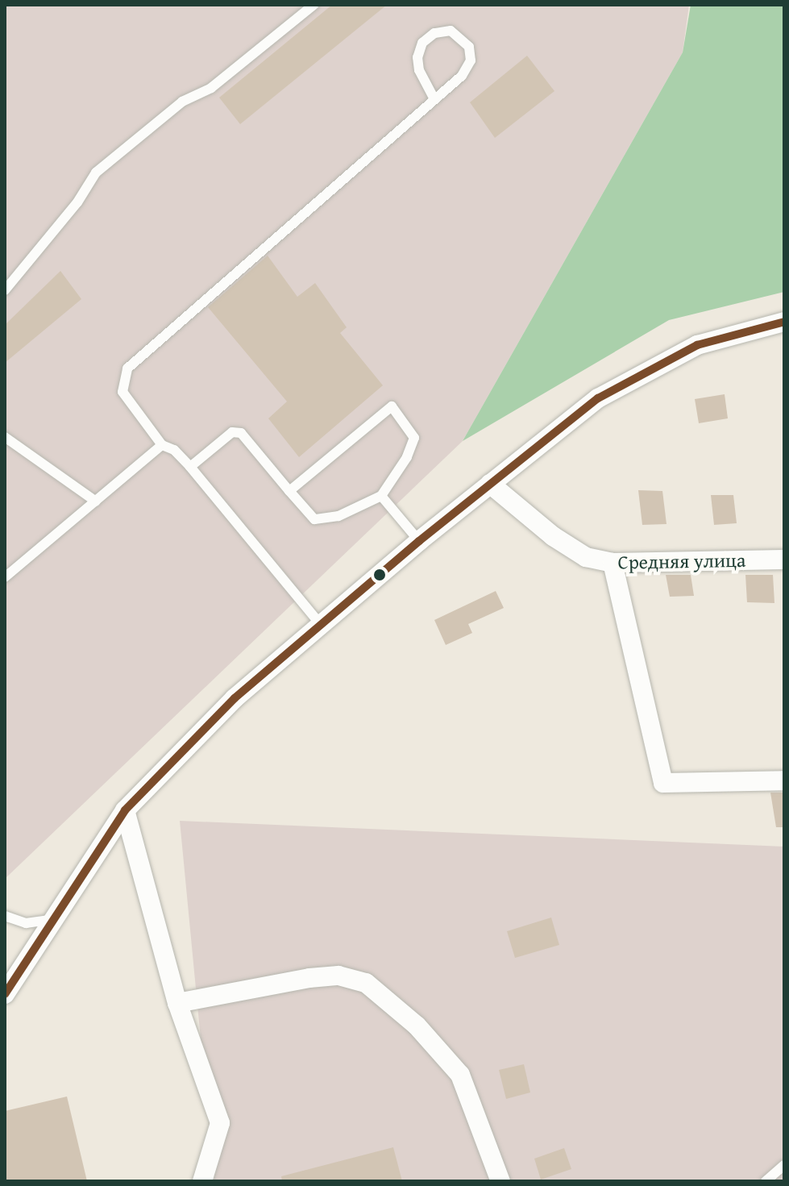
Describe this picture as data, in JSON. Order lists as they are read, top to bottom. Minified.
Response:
{"streets":{"street":["Средняя улица"]}}
